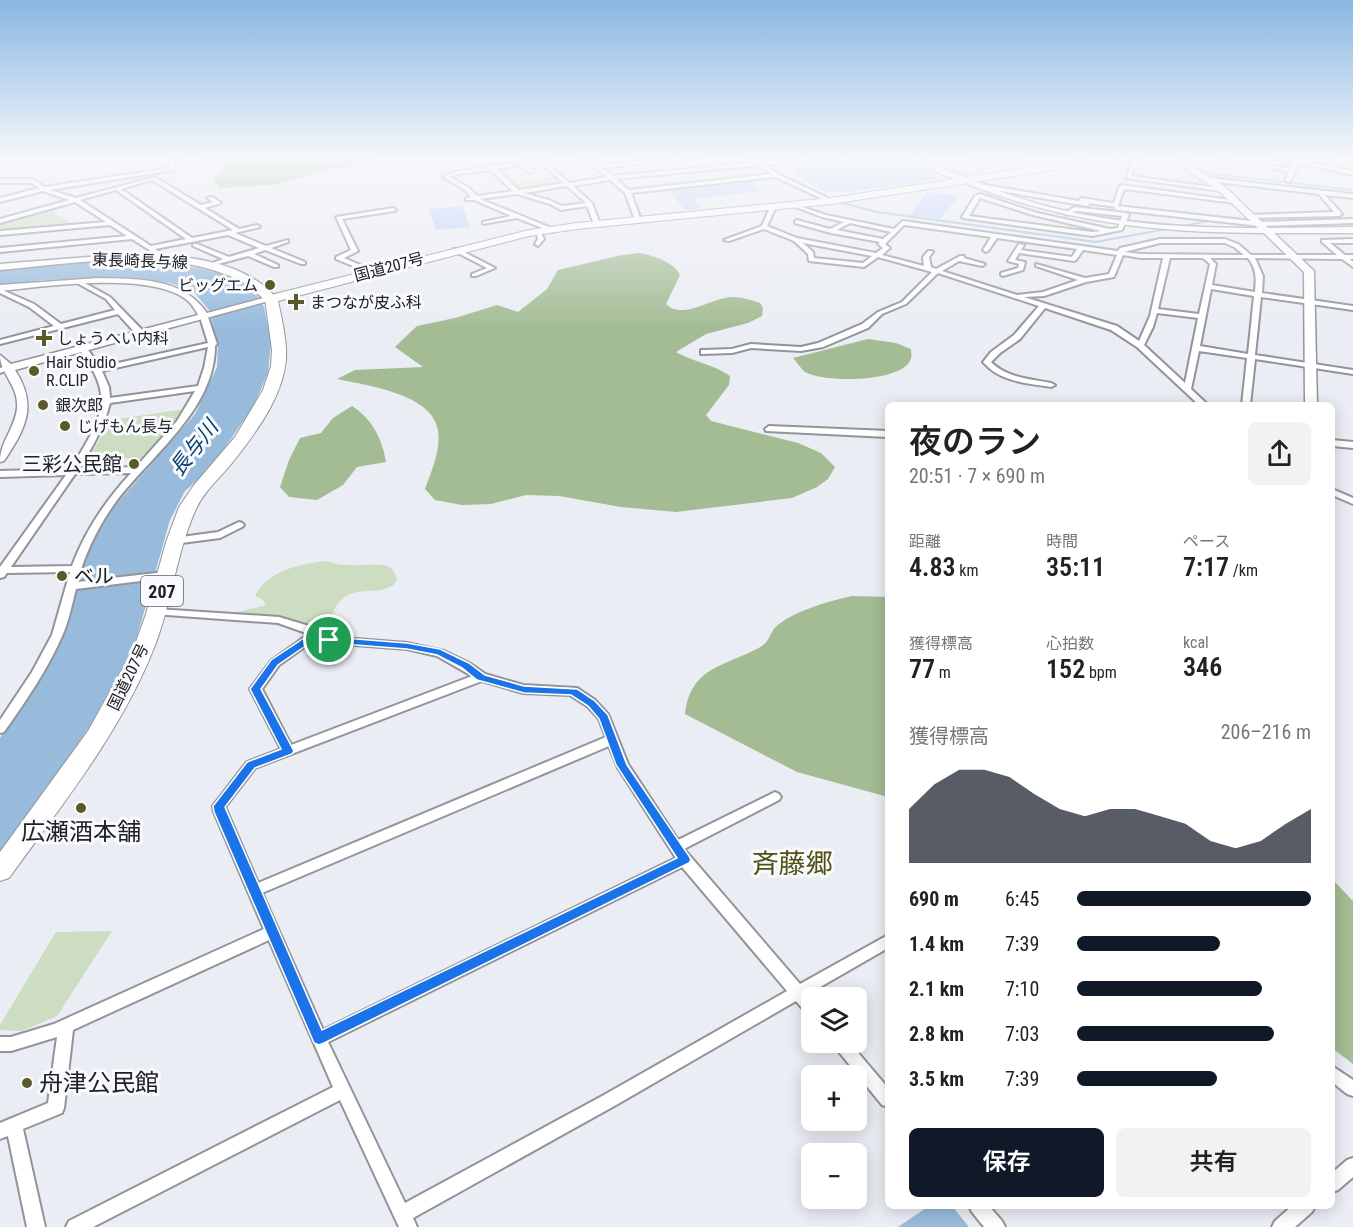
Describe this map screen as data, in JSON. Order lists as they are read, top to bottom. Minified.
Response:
{"streets":{"highway":["国道207号","207"],"main road":["東長崎長与線"]},"crossings":[["東長崎長与線","国道207号"]],"districts":["斉藤郷"],"water":["長与川"],"places":{"other":["ビッグエム","Hair Studio R.CLIP","銀次郎","じげもん長与","三彩公民館","ベル","広瀬酒本舗","舟津公民館"],"health":["まつなが皮ふ科","しょうへい内科"]},"page":{"heading":["夜のラン","20:51 · 7 × 690 m"],"stats":[["距離","4.83 km"],["時間","35:11"],["ペース","7:17 /km"],["獲得標高","77 m"],["心拍数","152 bpm"],["kcal","346"]],"chart":["獲得標高","206–216 m"],"list":[{"name":"690 m","note":"6:45"},{"name":"1.4 km","note":"7:39"},{"name":"2.1 km","note":"7:10"},{"name":"2.8 km","note":"7:03"},{"name":"3.5 km","note":"7:39"}],"map_buttons":["+","−"],"buttons":["保存","共有"]}}
